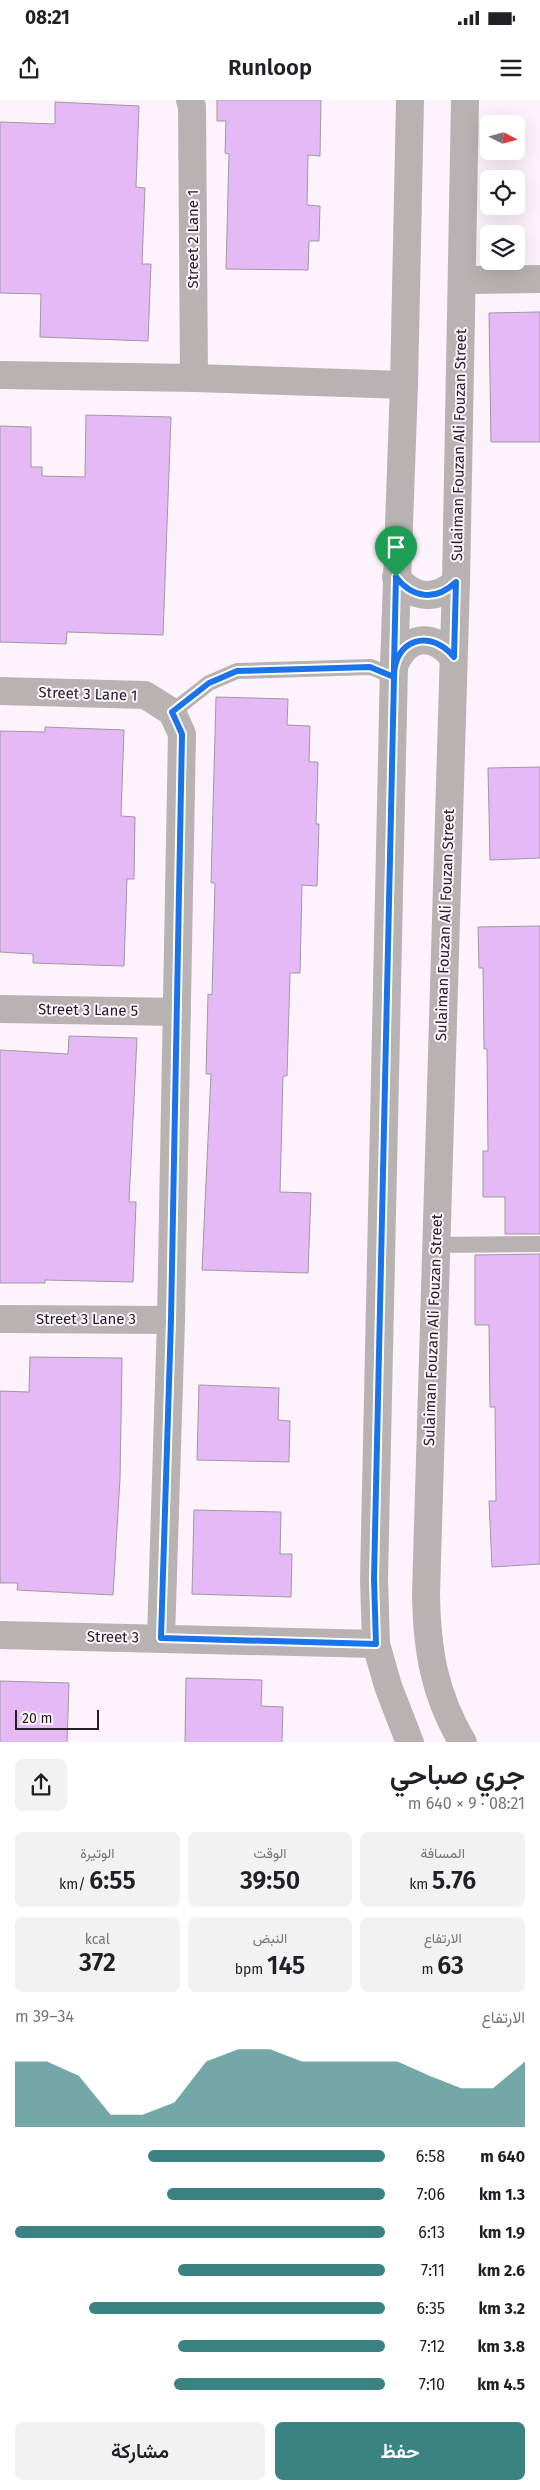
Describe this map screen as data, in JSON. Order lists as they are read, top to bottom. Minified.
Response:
{"streets":{"street":["Street 2 Lane 1","Sulaiman Fouzan Ali Fouzan Street","Street 3 Lane 1","Street 3 Lane 5","Street 3 Lane 3","Street 3"]},"scale_bar":"20 m","north":"right","page":{"status":"08:21","header":"Runloop","scale":"20 m","heading":["جري صباحي","08:21 · 9 × 640 m"],"stats":[["المسافة","5.76 km"],["الوقت","39:50"],["الوتيرة","6:55 /km"],["الارتفاع","63 m"],["النبض","145 bpm"],["kcal","372"]],"chart":["الارتفاع","34–39 m"],"list":[{"name":"640 m","note":"6:58"},{"name":"1.3 km","note":"7:06"},{"name":"1.9 km","note":"6:13"},{"name":"2.6 km","note":"7:11"},{"name":"3.2 km","note":"6:35"},{"name":"3.8 km","note":"7:12"},{"name":"4.5 km","note":"7:10"}],"buttons":["حفظ","مشاركة"]}}
